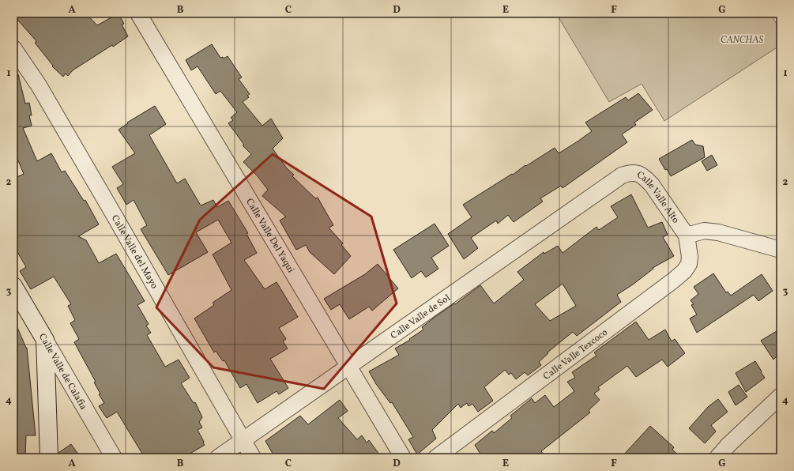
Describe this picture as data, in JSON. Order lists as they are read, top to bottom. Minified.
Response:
{"streets":{"street":["Calle Valle Alto","Calle Valle Del Yaqui","Calle Valle del Mayo","Calle Valle de Sol","Calle Valle Texcoco","Calle Valle de Calafia"]},"crossings":[["Calle Valle Alto","Calle Valle de Sol"],["Calle Valle Alto","Calle Valle Texcoco"],["Calle Valle Del Yaqui","Calle Valle de Sol"],["Calle Valle del Mayo","Calle Valle de Sol"]],"parks":["CANCHAS"],"grid":{"columns":["A","B","C","D","E","F","G"],"rows":["1","2","3","4"]}}
